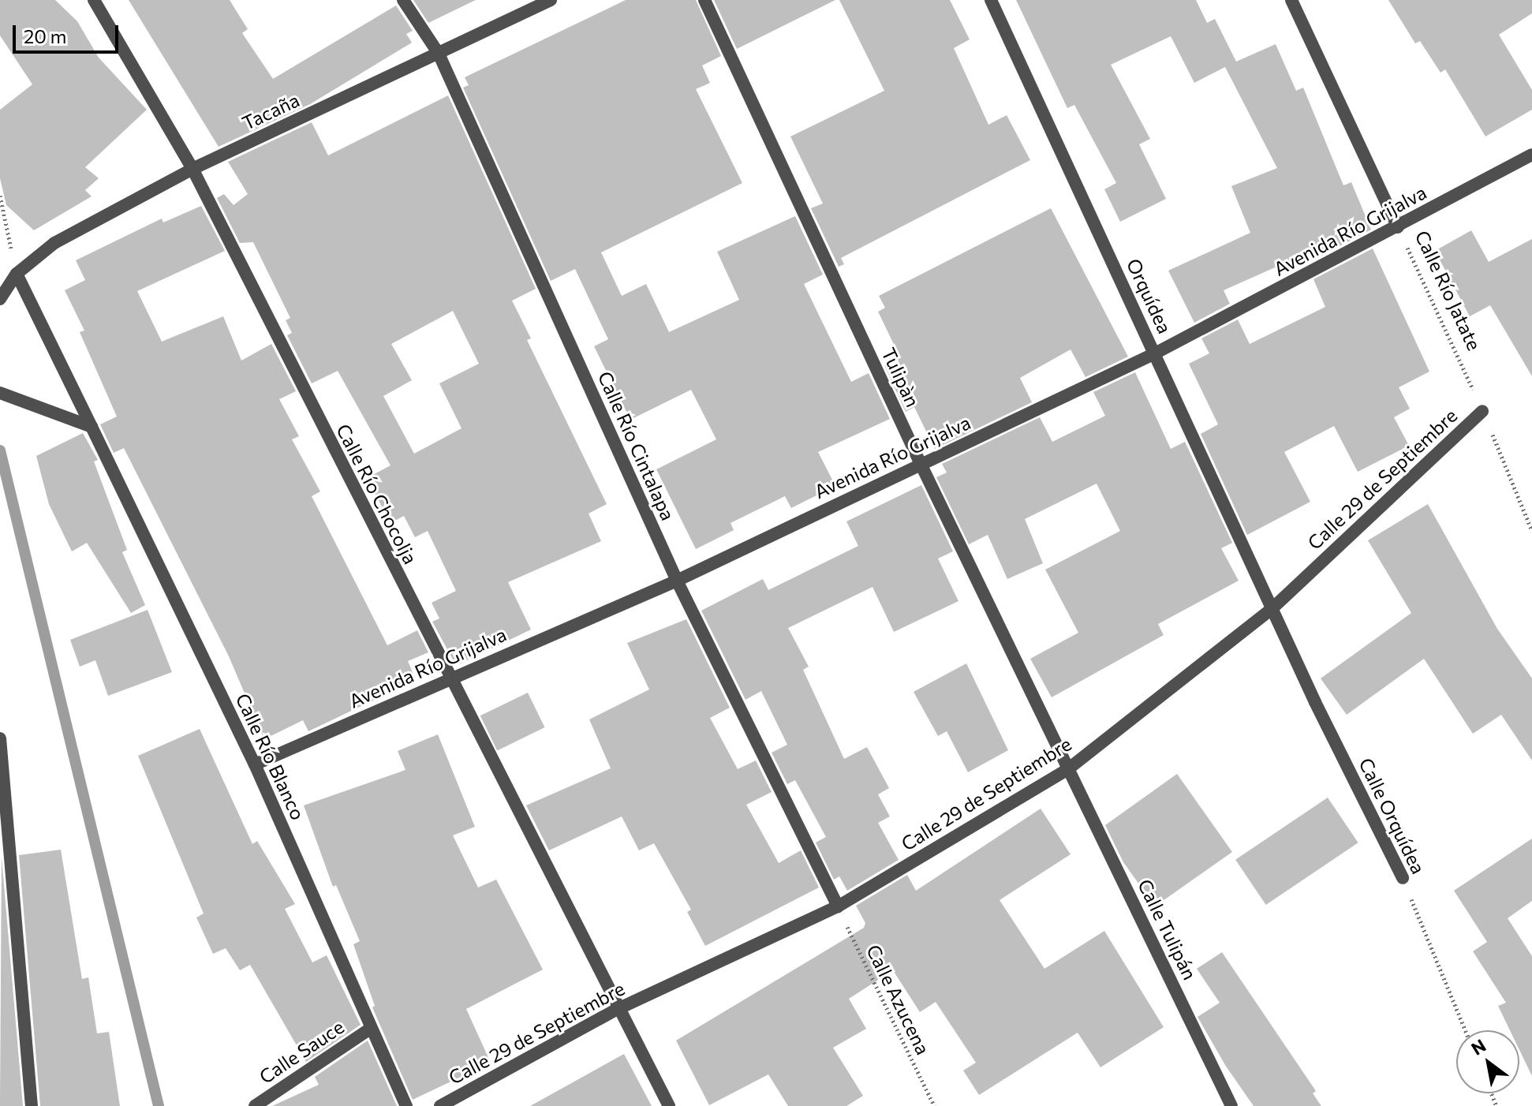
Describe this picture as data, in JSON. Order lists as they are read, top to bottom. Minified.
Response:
{"streets":{"street":["Tacaña","Avenida Río Grijalva","Calle Río Jatate","Orquídea","Tulipàn","Calle Río Cintalapa","Calle 29 de Septiembre","Calle Río Chocolja","Calle Río Blanco","Calle Orquídea","Calle Tulipán","Calle Sauce"],"path":["Calle Azucena"]},"crossings":[["Tacaña","Calle Río Cintalapa"],["Tacaña","Calle Río Chocolja"],["Tacaña","Calle Río Blanco"],["Avenida Río Grijalva","Calle Río Jatate"],["Avenida Río Grijalva","Orquídea"],["Avenida Río Grijalva","Tulipàn"],["Avenida Río Grijalva","Calle Río Cintalapa"],["Avenida Río Grijalva","Calle Río Chocolja"],["Avenida Río Grijalva","Calle Río Blanco"],["Calle Río Jatate","Calle 29 de Septiembre"],["Orquídea","Calle 29 de Septiembre"],["Orquídea","Calle Orquídea"],["Tulipàn","Calle 29 de Septiembre"],["Tulipàn","Calle Tulipán"],["Calle Río Cintalapa","Calle 29 de Septiembre"],["Calle Río Cintalapa","Calle Azucena"],["Calle 29 de Septiembre","Calle Río Chocolja"],["Calle 29 de Septiembre","Calle Orquídea"],["Calle 29 de Septiembre","Calle Tulipán"],["Calle 29 de Septiembre","Calle Azucena"],["Calle Río Blanco","Calle Sauce"]],"scale_bar":"20 m","north":"top left"}
